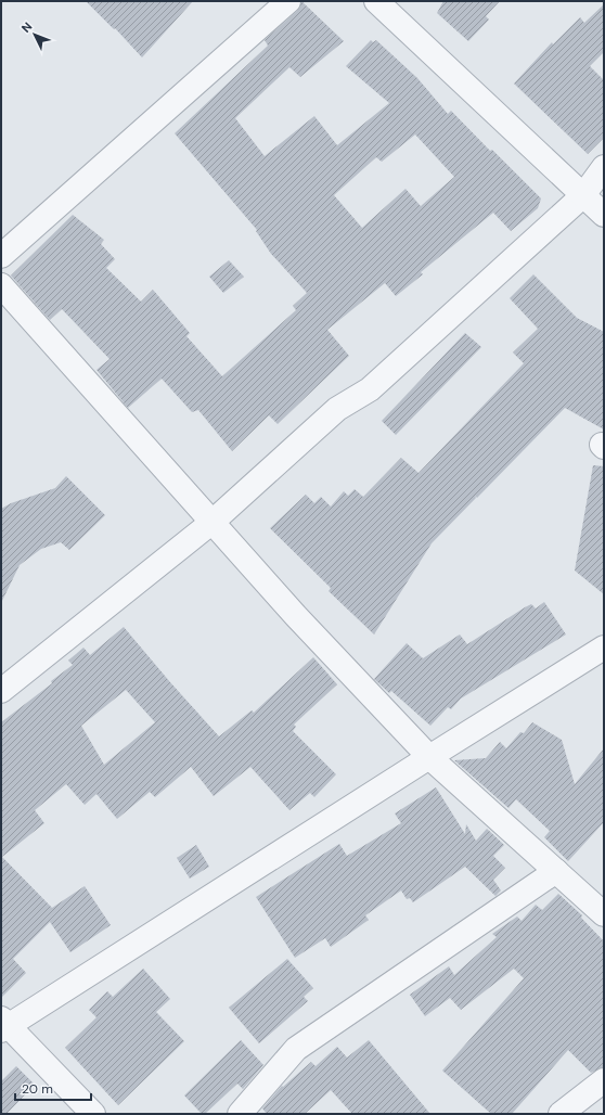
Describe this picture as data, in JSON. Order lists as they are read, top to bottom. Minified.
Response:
{"scale_bar":"20 m","north":"top left"}
